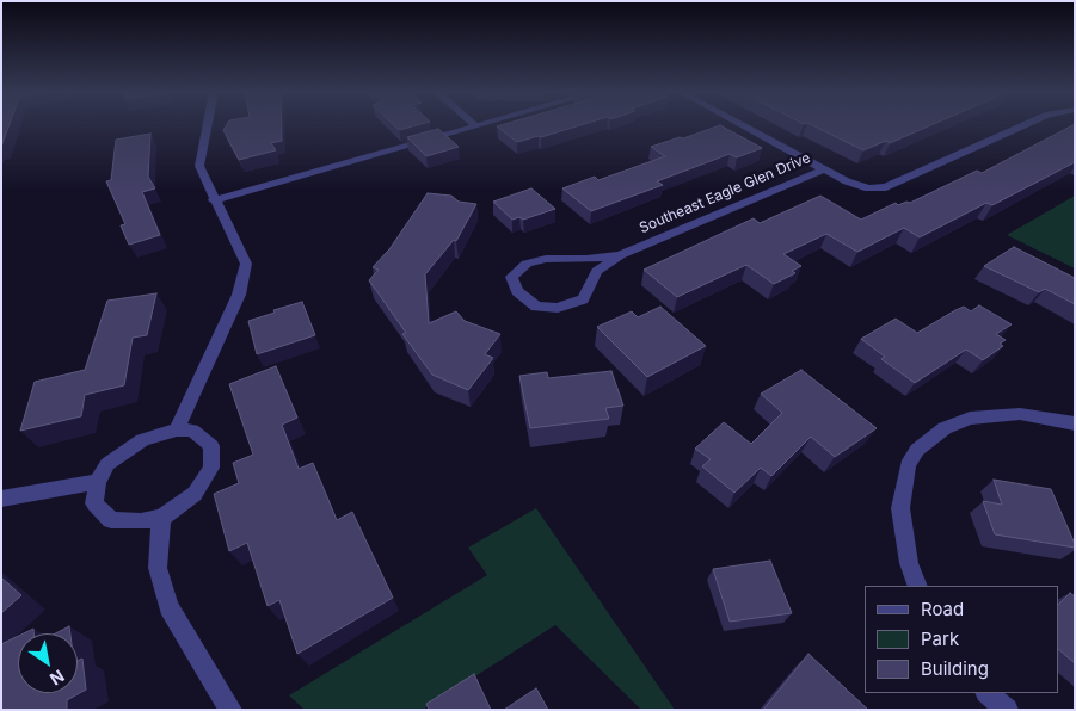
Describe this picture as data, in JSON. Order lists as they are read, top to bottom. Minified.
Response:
{"streets":{"street":["Southeast Eagle Glen Drive"]},"legend":["Road","Park","Building"],"north":"bottom right"}
